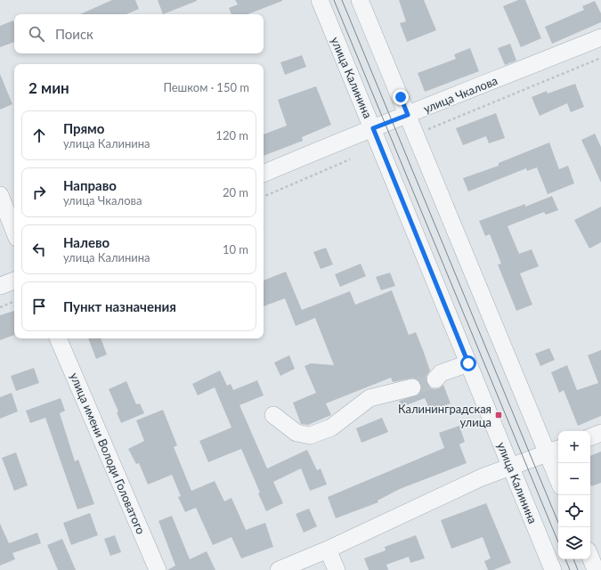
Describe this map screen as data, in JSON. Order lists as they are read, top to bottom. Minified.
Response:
{"streets":{"street":["улица Калинина","улица Чкалова","улица имени Володи Головатого"]},"crossings":[["улица Калинина","улица Чкалова"]],"places":{"transit":["Калининградская улица"]},"page":{"search":"Поиск","heading":["2 мин","Пешком · 150 m"],"list":[["Прямо","улица Калинина","120 m"],["Направо","улица Чкалова","20 m"],["Налево","улица Калинина","10 m"],"Пункт назначения"],"map_buttons":["+","−"]}}
